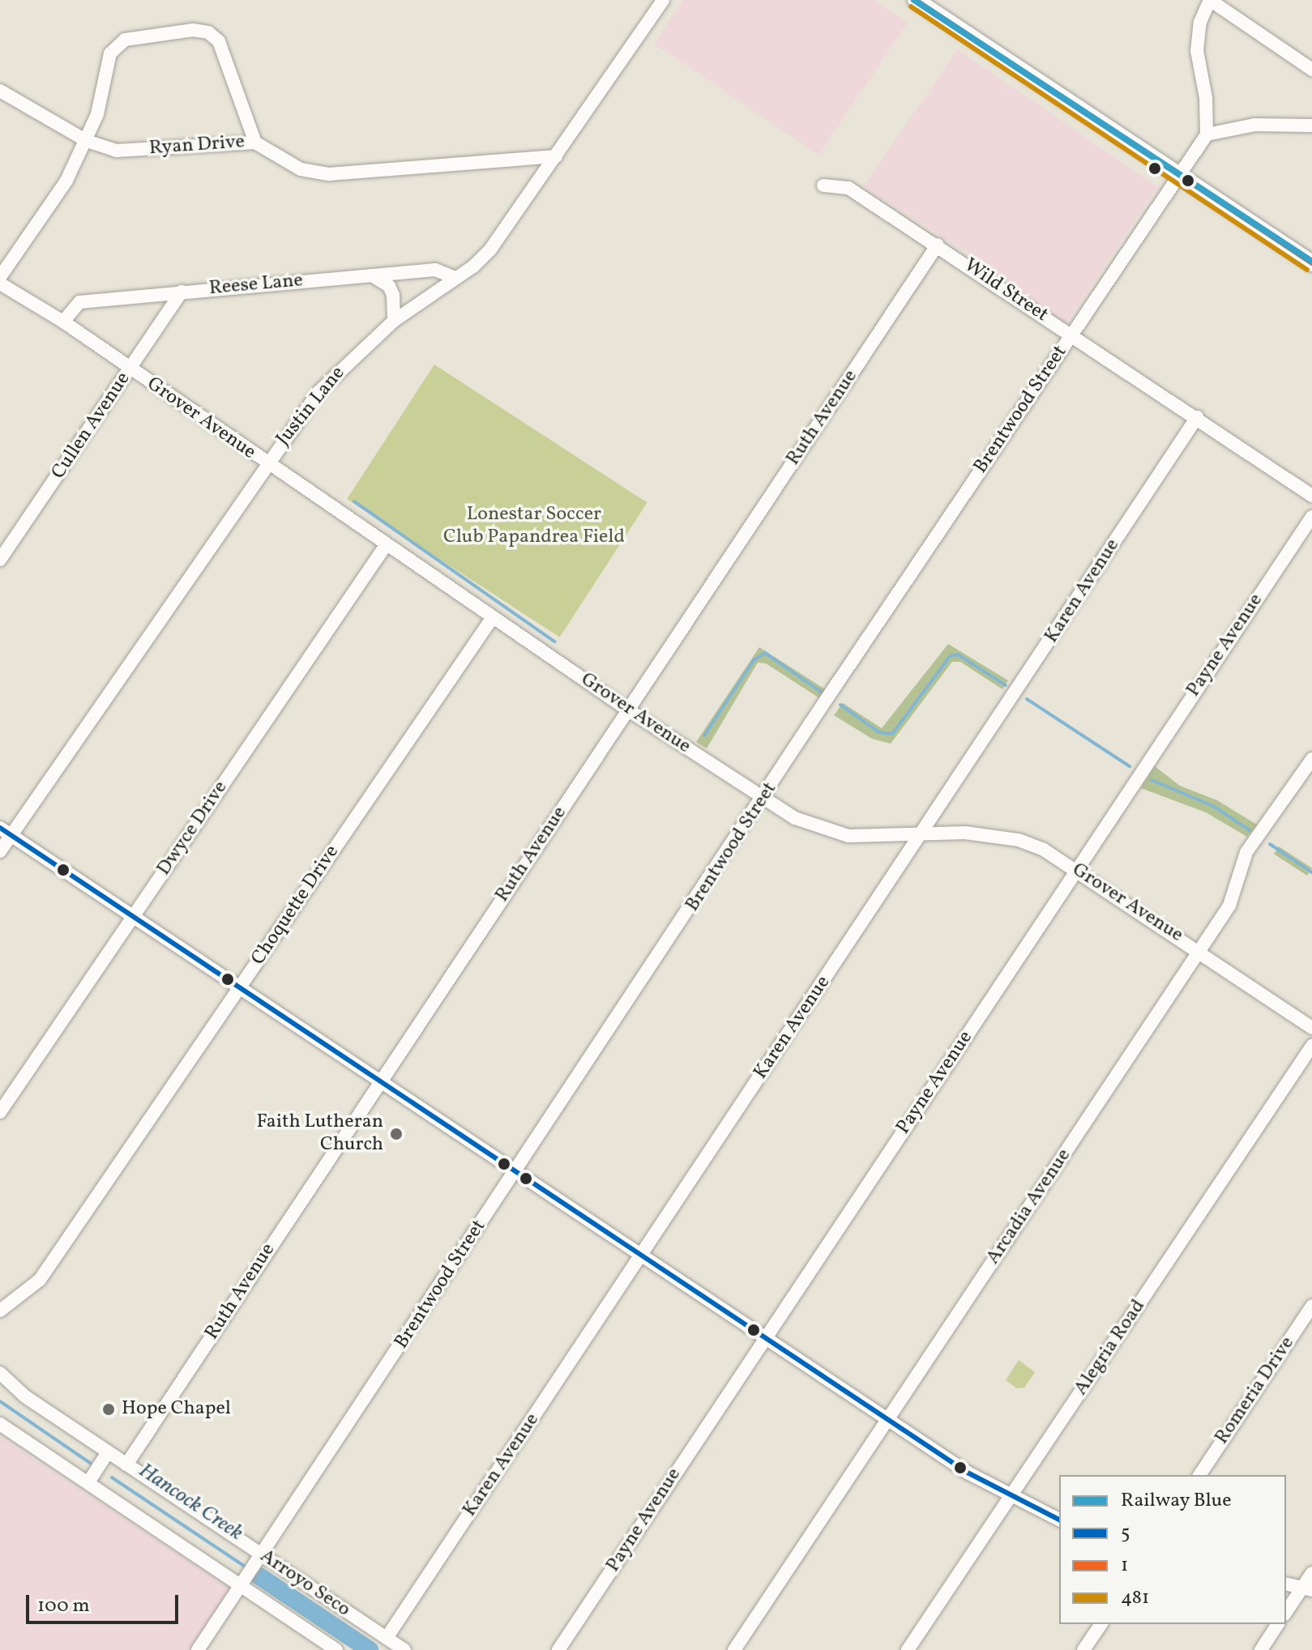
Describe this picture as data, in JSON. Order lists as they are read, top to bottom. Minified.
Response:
{"streets":{"street":["Ryan Drive","Reese Lane","Wild Street","Justin Lane","Brentwood Street","Ruth Avenue","Grover Avenue","Cullen Avenue","Karen Avenue","Payne Avenue","Dwyce Drive","Choquette Drive","Arcadia Avenue","Alegria Road","Romeria Drive","Arroyo Seco"]},"crossings":[["Ryan Drive","Justin Lane"],["Reese Lane","Justin Lane"],["Reese Lane","Grover Avenue"],["Reese Lane","Cullen Avenue"],["Wild Street","Brentwood Street"],["Wild Street","Ruth Avenue"],["Wild Street","Karen Avenue"],["Justin Lane","Grover Avenue"],["Brentwood Street","Grover Avenue"],["Brentwood Street","Arroyo Seco"],["Ruth Avenue","Grover Avenue"],["Ruth Avenue","Arroyo Seco"],["Grover Avenue","Cullen Avenue"],["Grover Avenue","Karen Avenue"],["Grover Avenue","Payne Avenue"],["Grover Avenue","Dwyce Drive"],["Grover Avenue","Choquette Drive"],["Grover Avenue","Arcadia Avenue"],["Karen Avenue","Arroyo Seco"]],"water":["Hancock Creek"],"parks":["Lonestar Soccer Club Papandrea Field"],"places":["Faith Lutheran Church","Hope Chapel"],"lines":["rail line Blue","transit line 1","transit line 481","transit line 5"],"legend":["Railway Blue","5","1","481"],"scale_bar":"100 m"}
